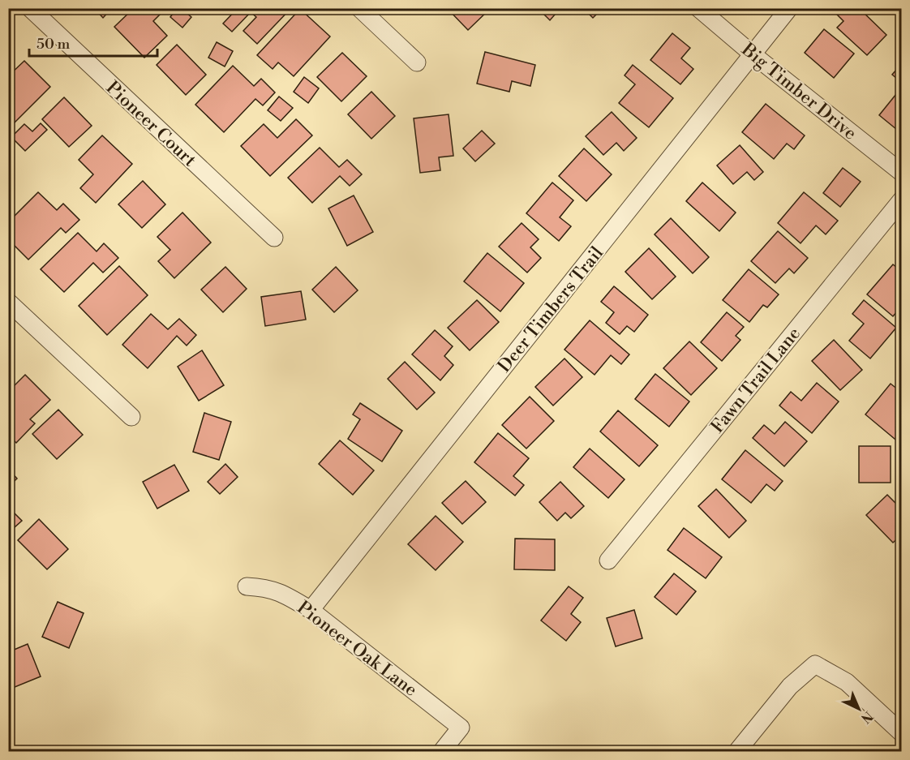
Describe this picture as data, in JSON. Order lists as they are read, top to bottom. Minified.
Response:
{"streets":{"street":["Big Timber Drive","Pioneer Court","Deer Timbers Trail","Fawn Trail Lane","Pioneer Oak Lane"]},"crossings":[["Big Timber Drive","Deer Timbers Trail"],["Deer Timbers Trail","Pioneer Oak Lane"]],"scale_bar":"50 m","north":"bottom right"}
